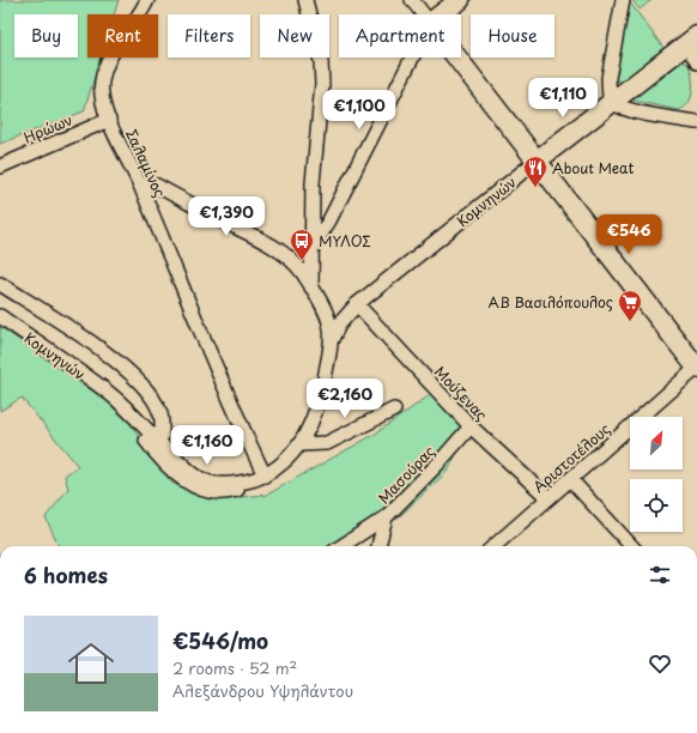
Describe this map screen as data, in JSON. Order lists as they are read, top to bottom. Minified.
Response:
{"streets":{"street":["Ηρώων","Σαλαμίνος","Κομνηνών","Μούζενας","Αριστοτέλους","Μασούρας"]},"crossings":[["Ηρώων","Σαλαμίνος"],["Σαλαμίνος","Κομνηνών"],["Κομνηνών","Μούζενας"],["Μούζενας","Αριστοτέλους"],["Μούζενας","Μασούρας"]],"places":{"restaurant":["About Meat"],"bus stop":["ΜΥΛΟΣ"],"supermarket":["ΑΒ Βασιλόπουλος"]},"north":"top right","page":{"chip":["Buy","Rent","Filters","New","Apartment","House"],"price":["€1,110","€1,100","€1,390","€546","€2,160","€1,160"],"heading":"6 homes","list":[{"name":"€546/mo","note":"2 rooms · 52 m² · Αλεξάνδρου Υψηλάντου"}]}}
